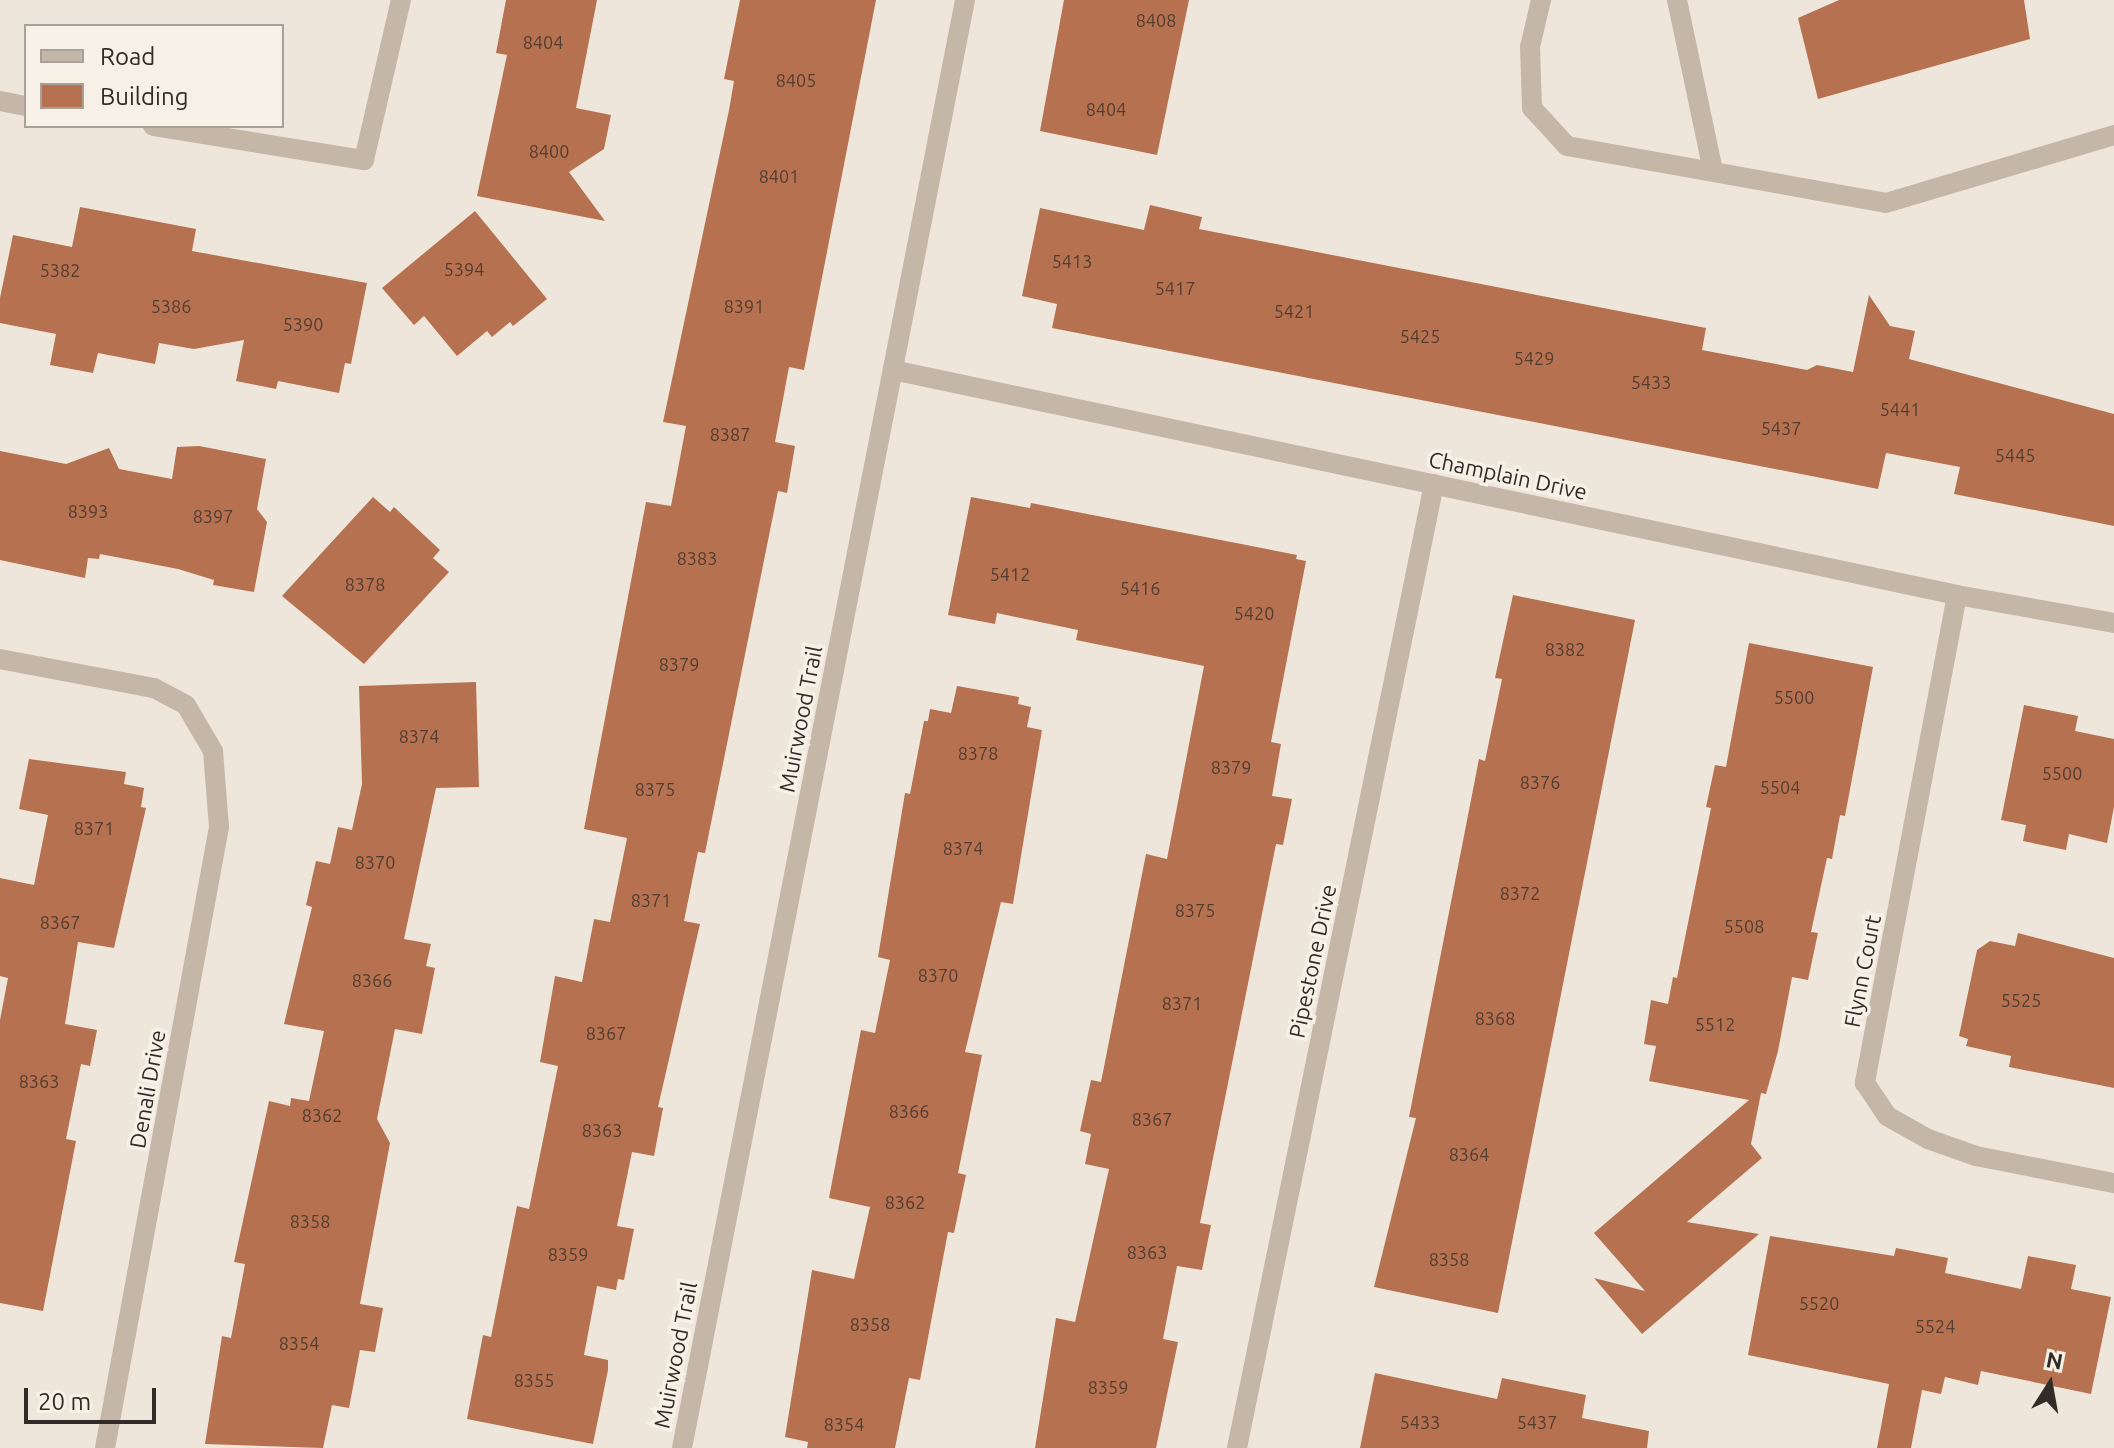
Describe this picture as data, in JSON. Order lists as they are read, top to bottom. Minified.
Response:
{"streets":{"street":["Champlain Drive","Muirwood Trail","Pipestone Drive","Flynn Court","Denali Drive"]},"crossings":[["Champlain Drive","Muirwood Trail"],["Champlain Drive","Pipestone Drive"],["Champlain Drive","Flynn Court"]],"house_numbers":["8408","8404","8405","8404","8400","8401","5413","5394","5382","5417","5386","8391","5421","5390","5425","5429","5433","5441","5437","8387","5445","8393","8397","8383","5412","8378","5416","5420","8382","8379","5500","8374","8378","8379","5500","8376","5504","8375","8371","8374","8370","8372","8371","8375","8367","5508","8370","8366","5525","8371","8368","5512","8367","8363","8366","8362","8367","8363","8364","8362","8358","8363","8359","8358","5520","8358","5524","8354","8355","8359","5433","5437","8354"],"legend":["Road","Building"],"scale_bar":"20 m","north":"top"}
